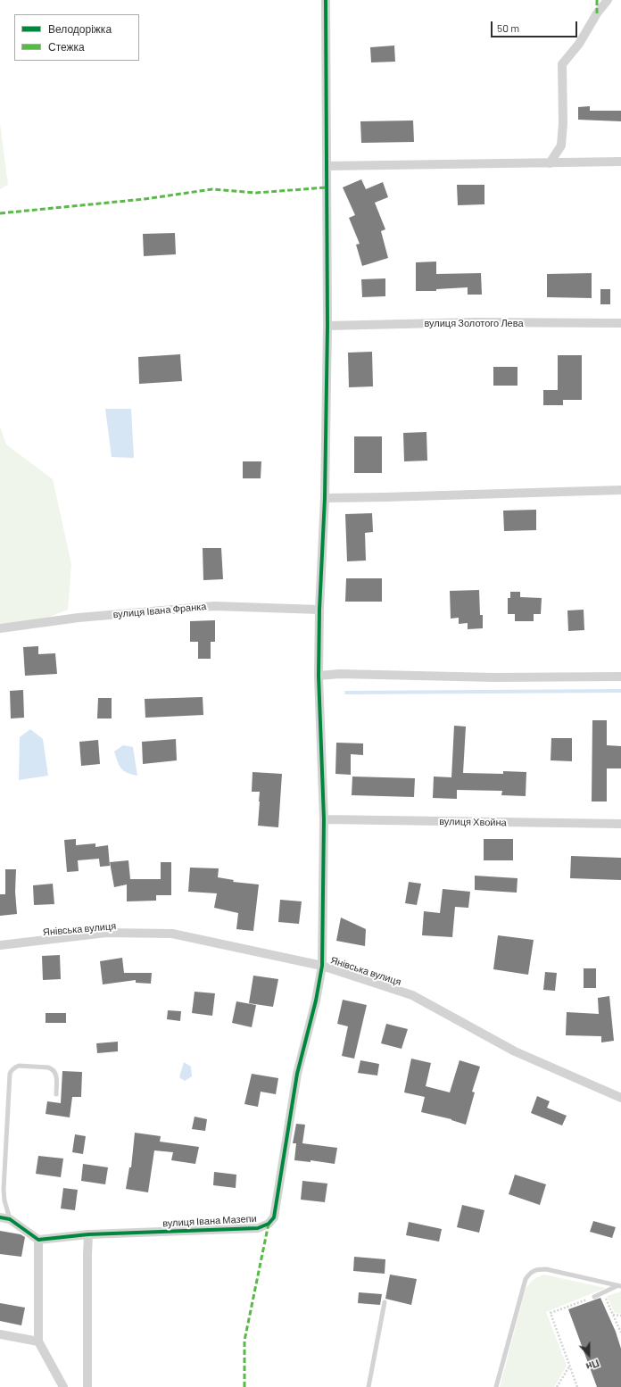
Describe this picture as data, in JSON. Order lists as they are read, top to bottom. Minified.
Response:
{"streets":{"street":["вулиця Золотого Лева","вулиця Івана Франка","вулиця Хвойна","Янівська вулиця","вулиця Івана Мазепи"]},"crossings":[["вулиця Золотого Лева","вулиця Івана Мазепи"],["вулиця Івана Франка","вулиця Івана Мазепи"],["вулиця Хвойна","вулиця Івана Мазепи"],["Янівська вулиця","вулиця Івана Мазепи"]],"legend":["Велодоріжка","Стежка"],"scale_bar":"50 m","north":"bottom"}
